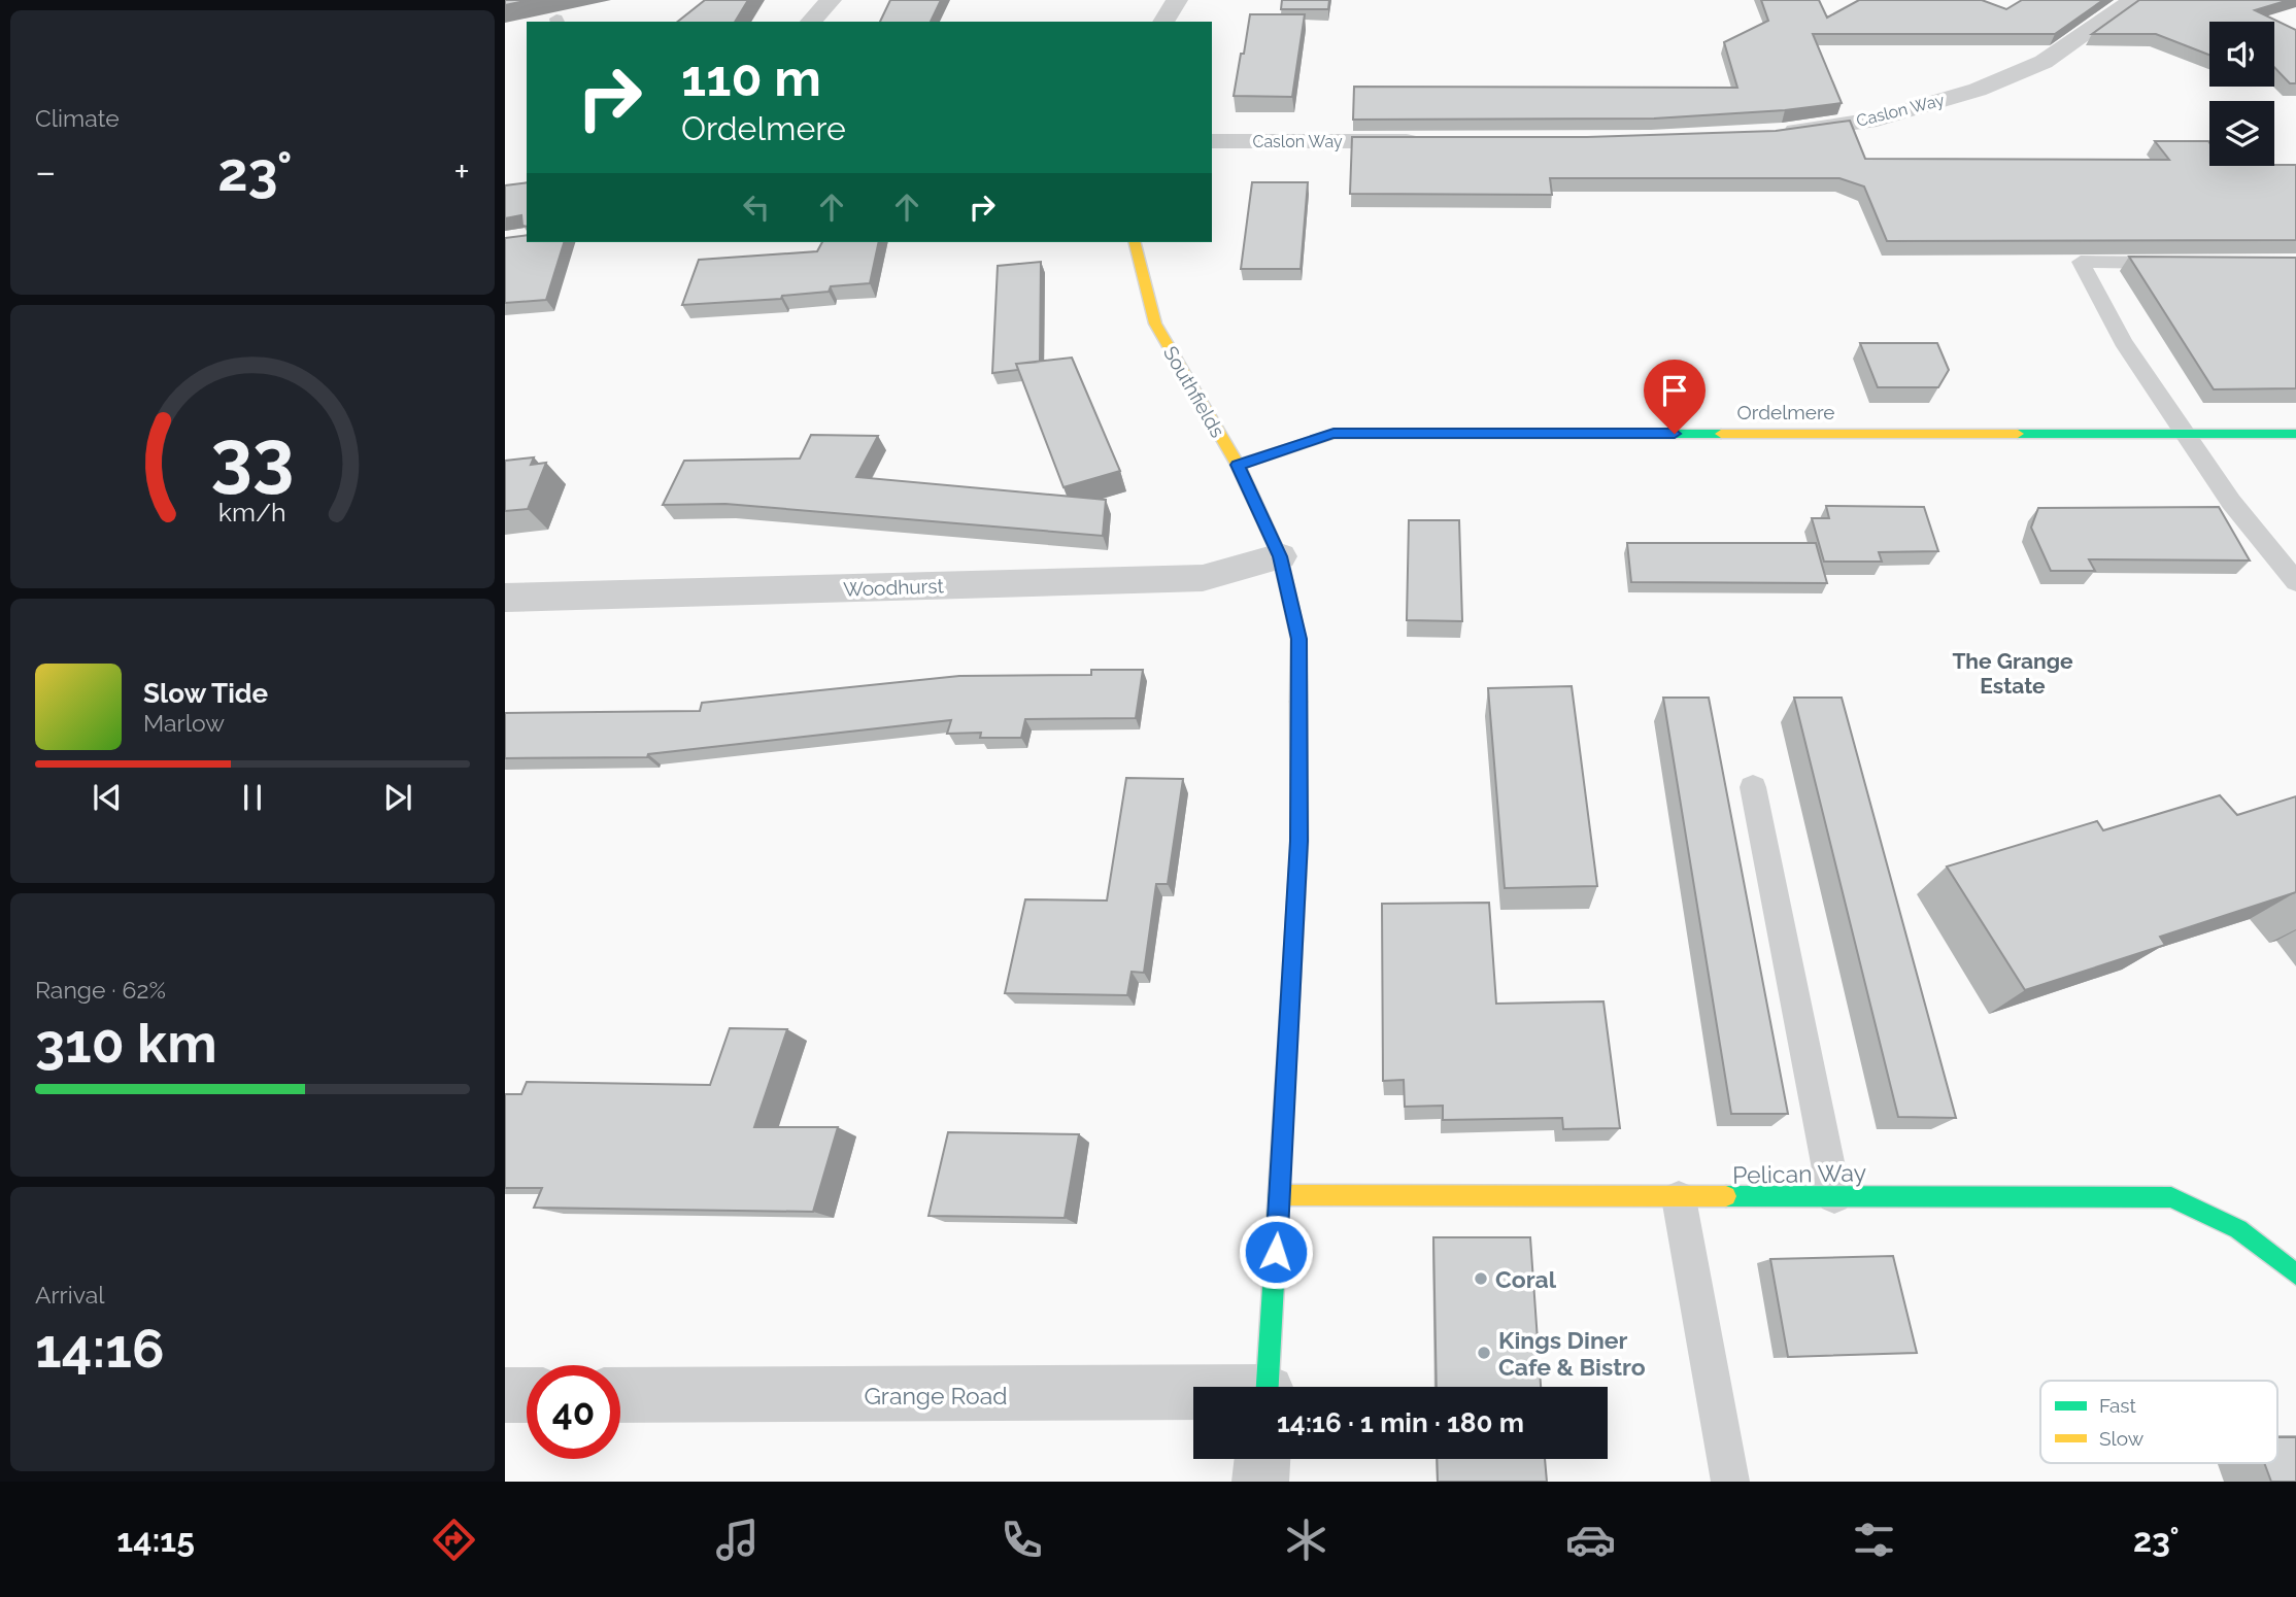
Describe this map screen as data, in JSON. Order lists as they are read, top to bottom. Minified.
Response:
{"streets":{"street":["Caslon Way","Southfields","Ordelmere","Woodhurst","Pelican Way","Grange Road"]},"crossings":[["Southfields","Ordelmere"],["Southfields","Woodhurst"],["Southfields","Pelican Way"]],"districts":["The Grange Estate"],"places":["Coral","Kings Diner Cafe & Bistro"],"legend":["Fast","Slow"],"page":{"tile":["Climate",["Range · 62%","310 km"],["Arrival","14:16"]],"turn":["110 m","Ordelmere"],"heat":["−","23°","+"],"song":["Slow Tide","Marlow"],"limit":"40","trip":"14:16 · 1 min · 180 m","tabs":["14:15","23°"],"gauge":["33","km/h"]}}
